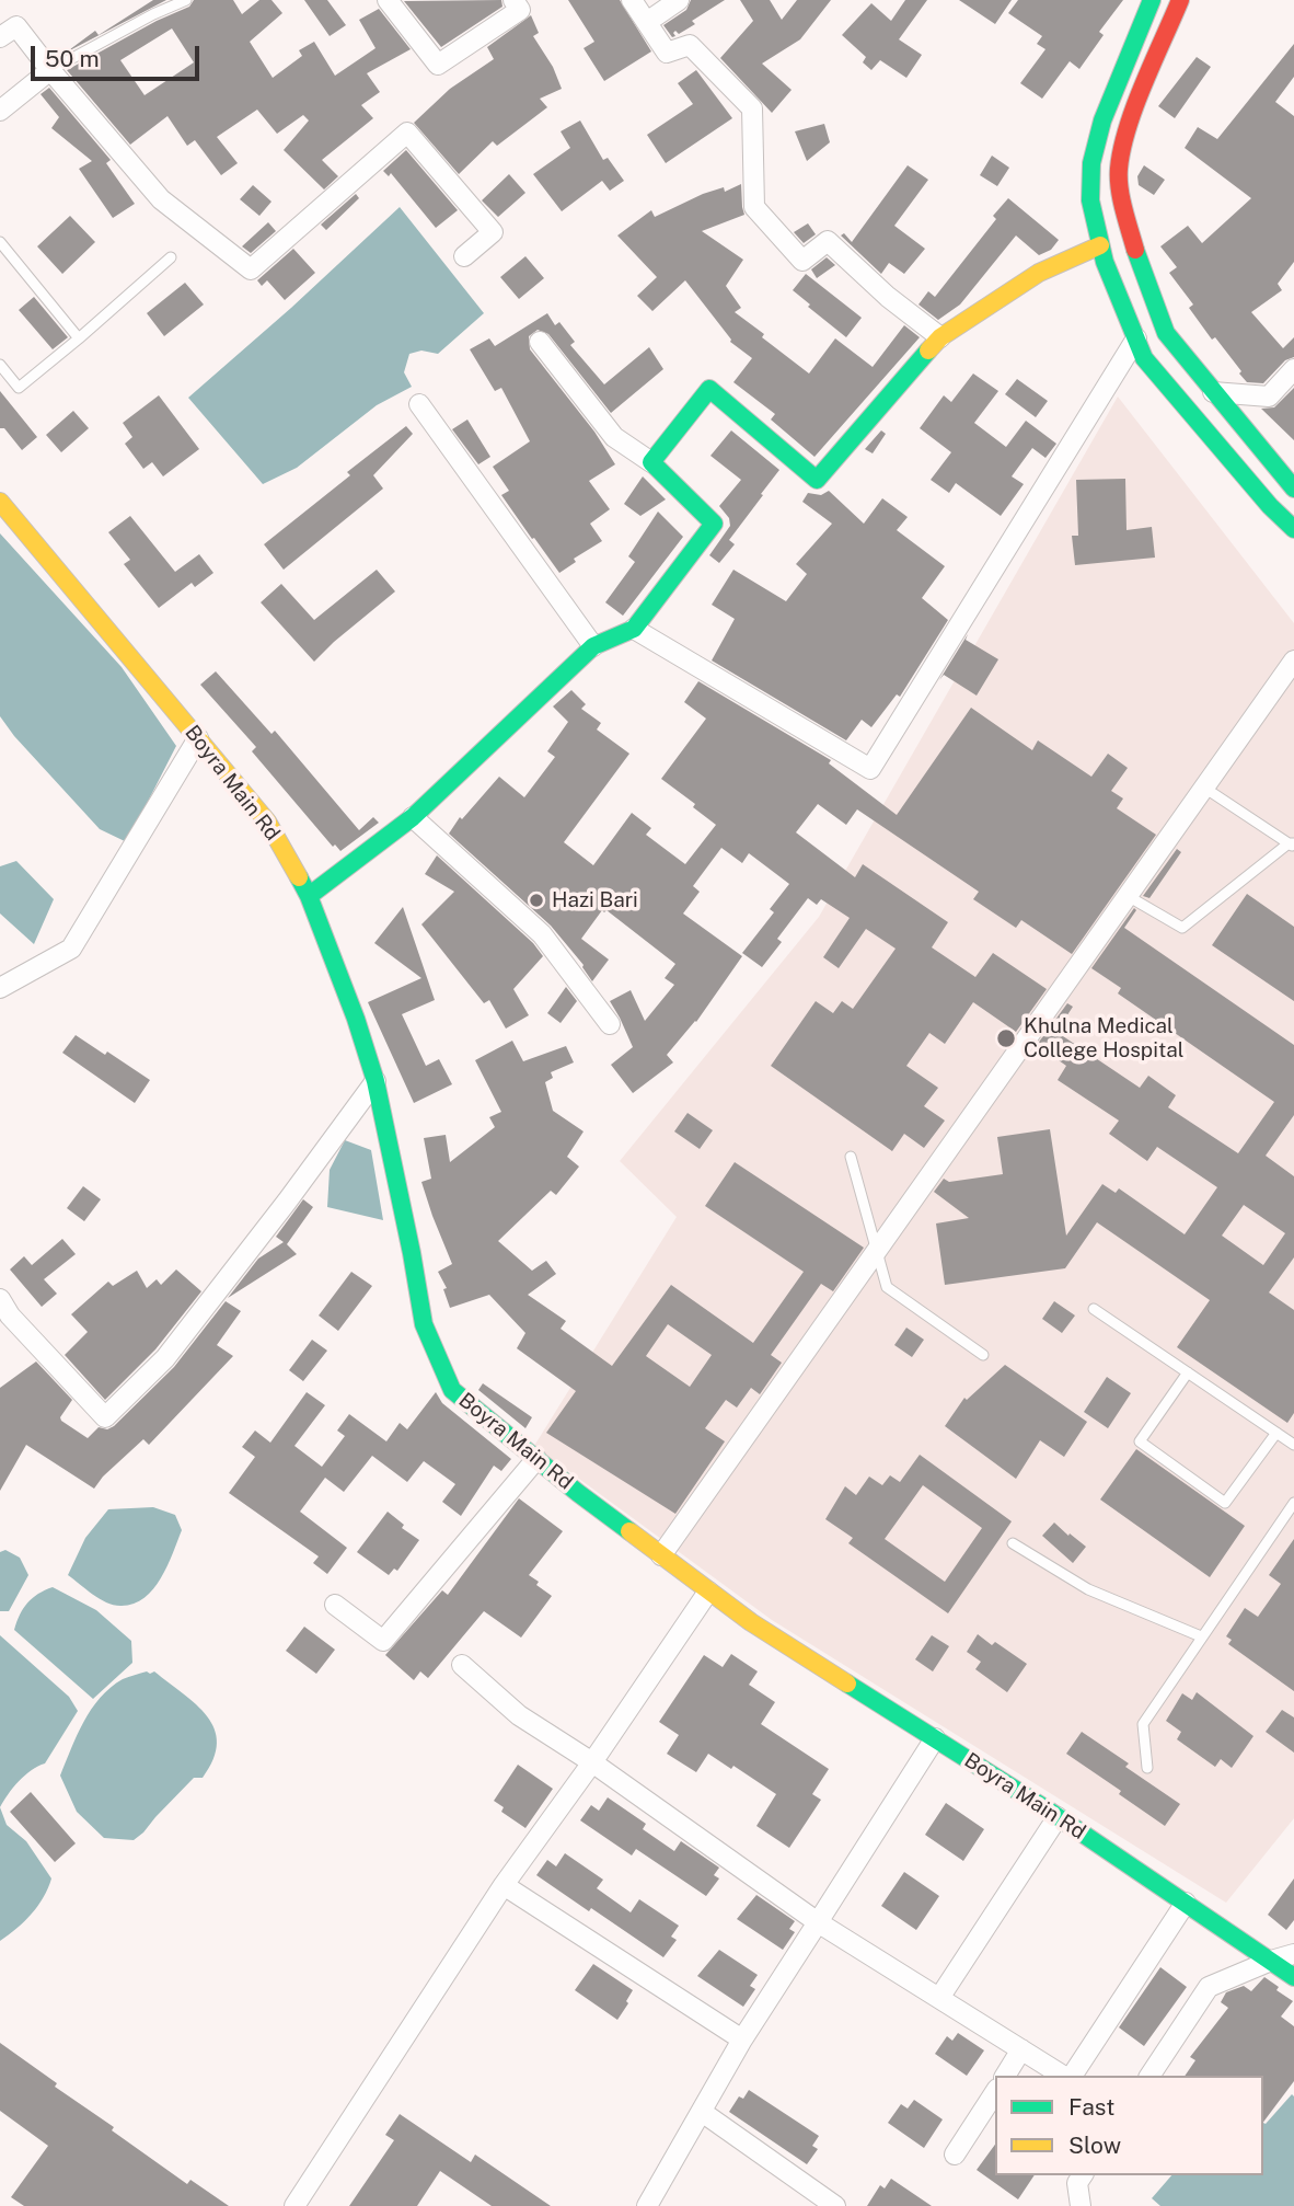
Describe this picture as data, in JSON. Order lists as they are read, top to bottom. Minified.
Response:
{"streets":{"street":["Boyra Main Rd"]},"places":["Hazi Bari","Khulna Medical College Hospital"],"legend":["Fast","Slow"],"scale_bar":"50 m"}
